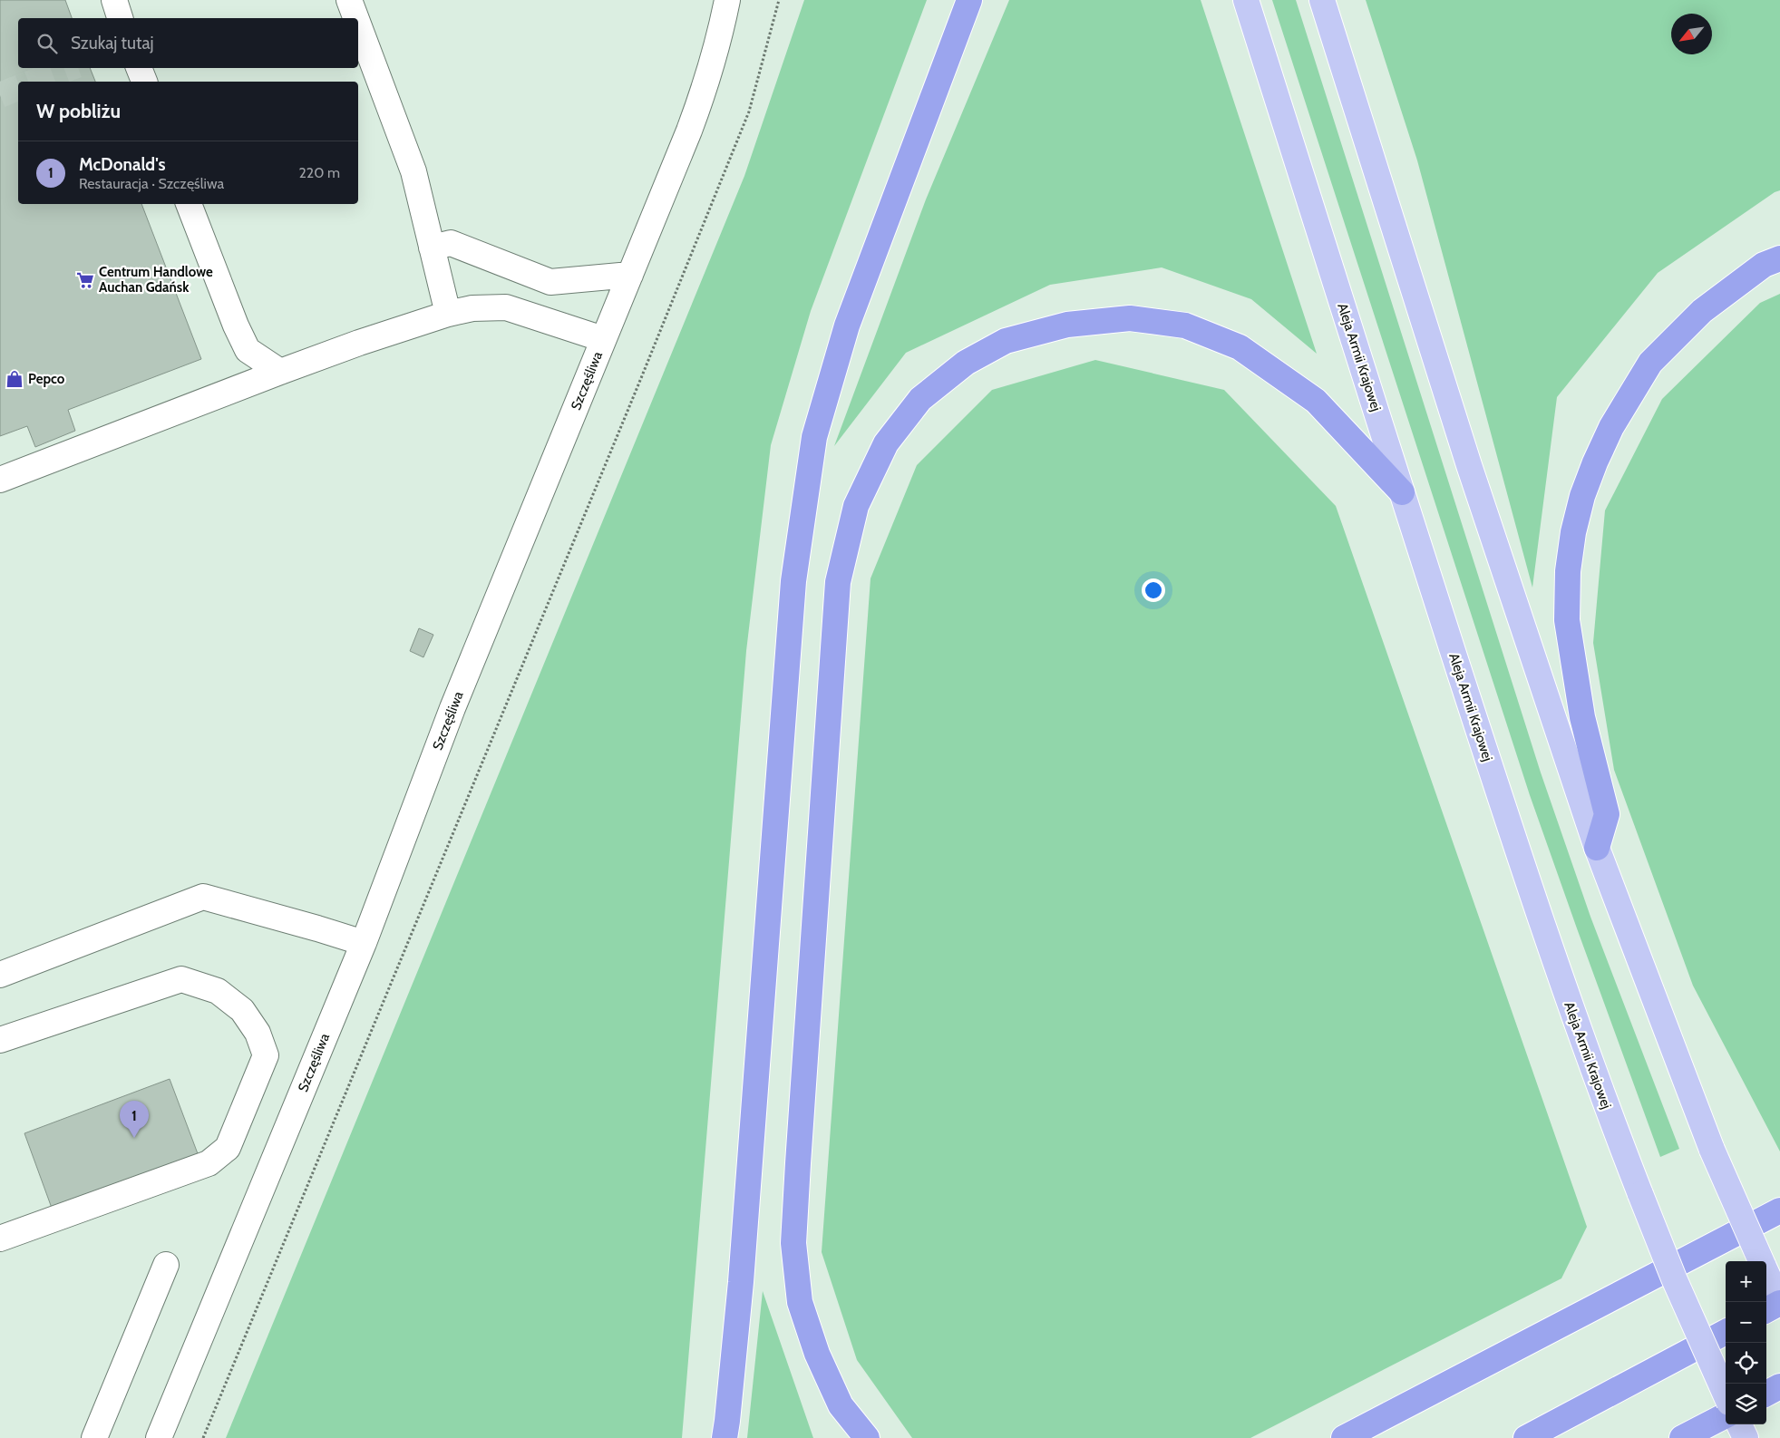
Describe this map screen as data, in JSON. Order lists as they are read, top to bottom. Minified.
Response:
{"streets":{"main road":["Aleja Armii Krajowej"],"street":["Szczęśliwa"]},"places":{"supermarket":["Centrum Handlowe Auchan Gdańsk"],"shop":["Pepco"]},"north":"bottom left","page":{"search":"Szukaj tutaj","heading":"W pobliżu","list":[{"mark":"1","name":"McDonald's","note":"Restauracja · Szczęśliwa","value":"220 m"}],"pins":"1","map_buttons":["+","−"]}}
